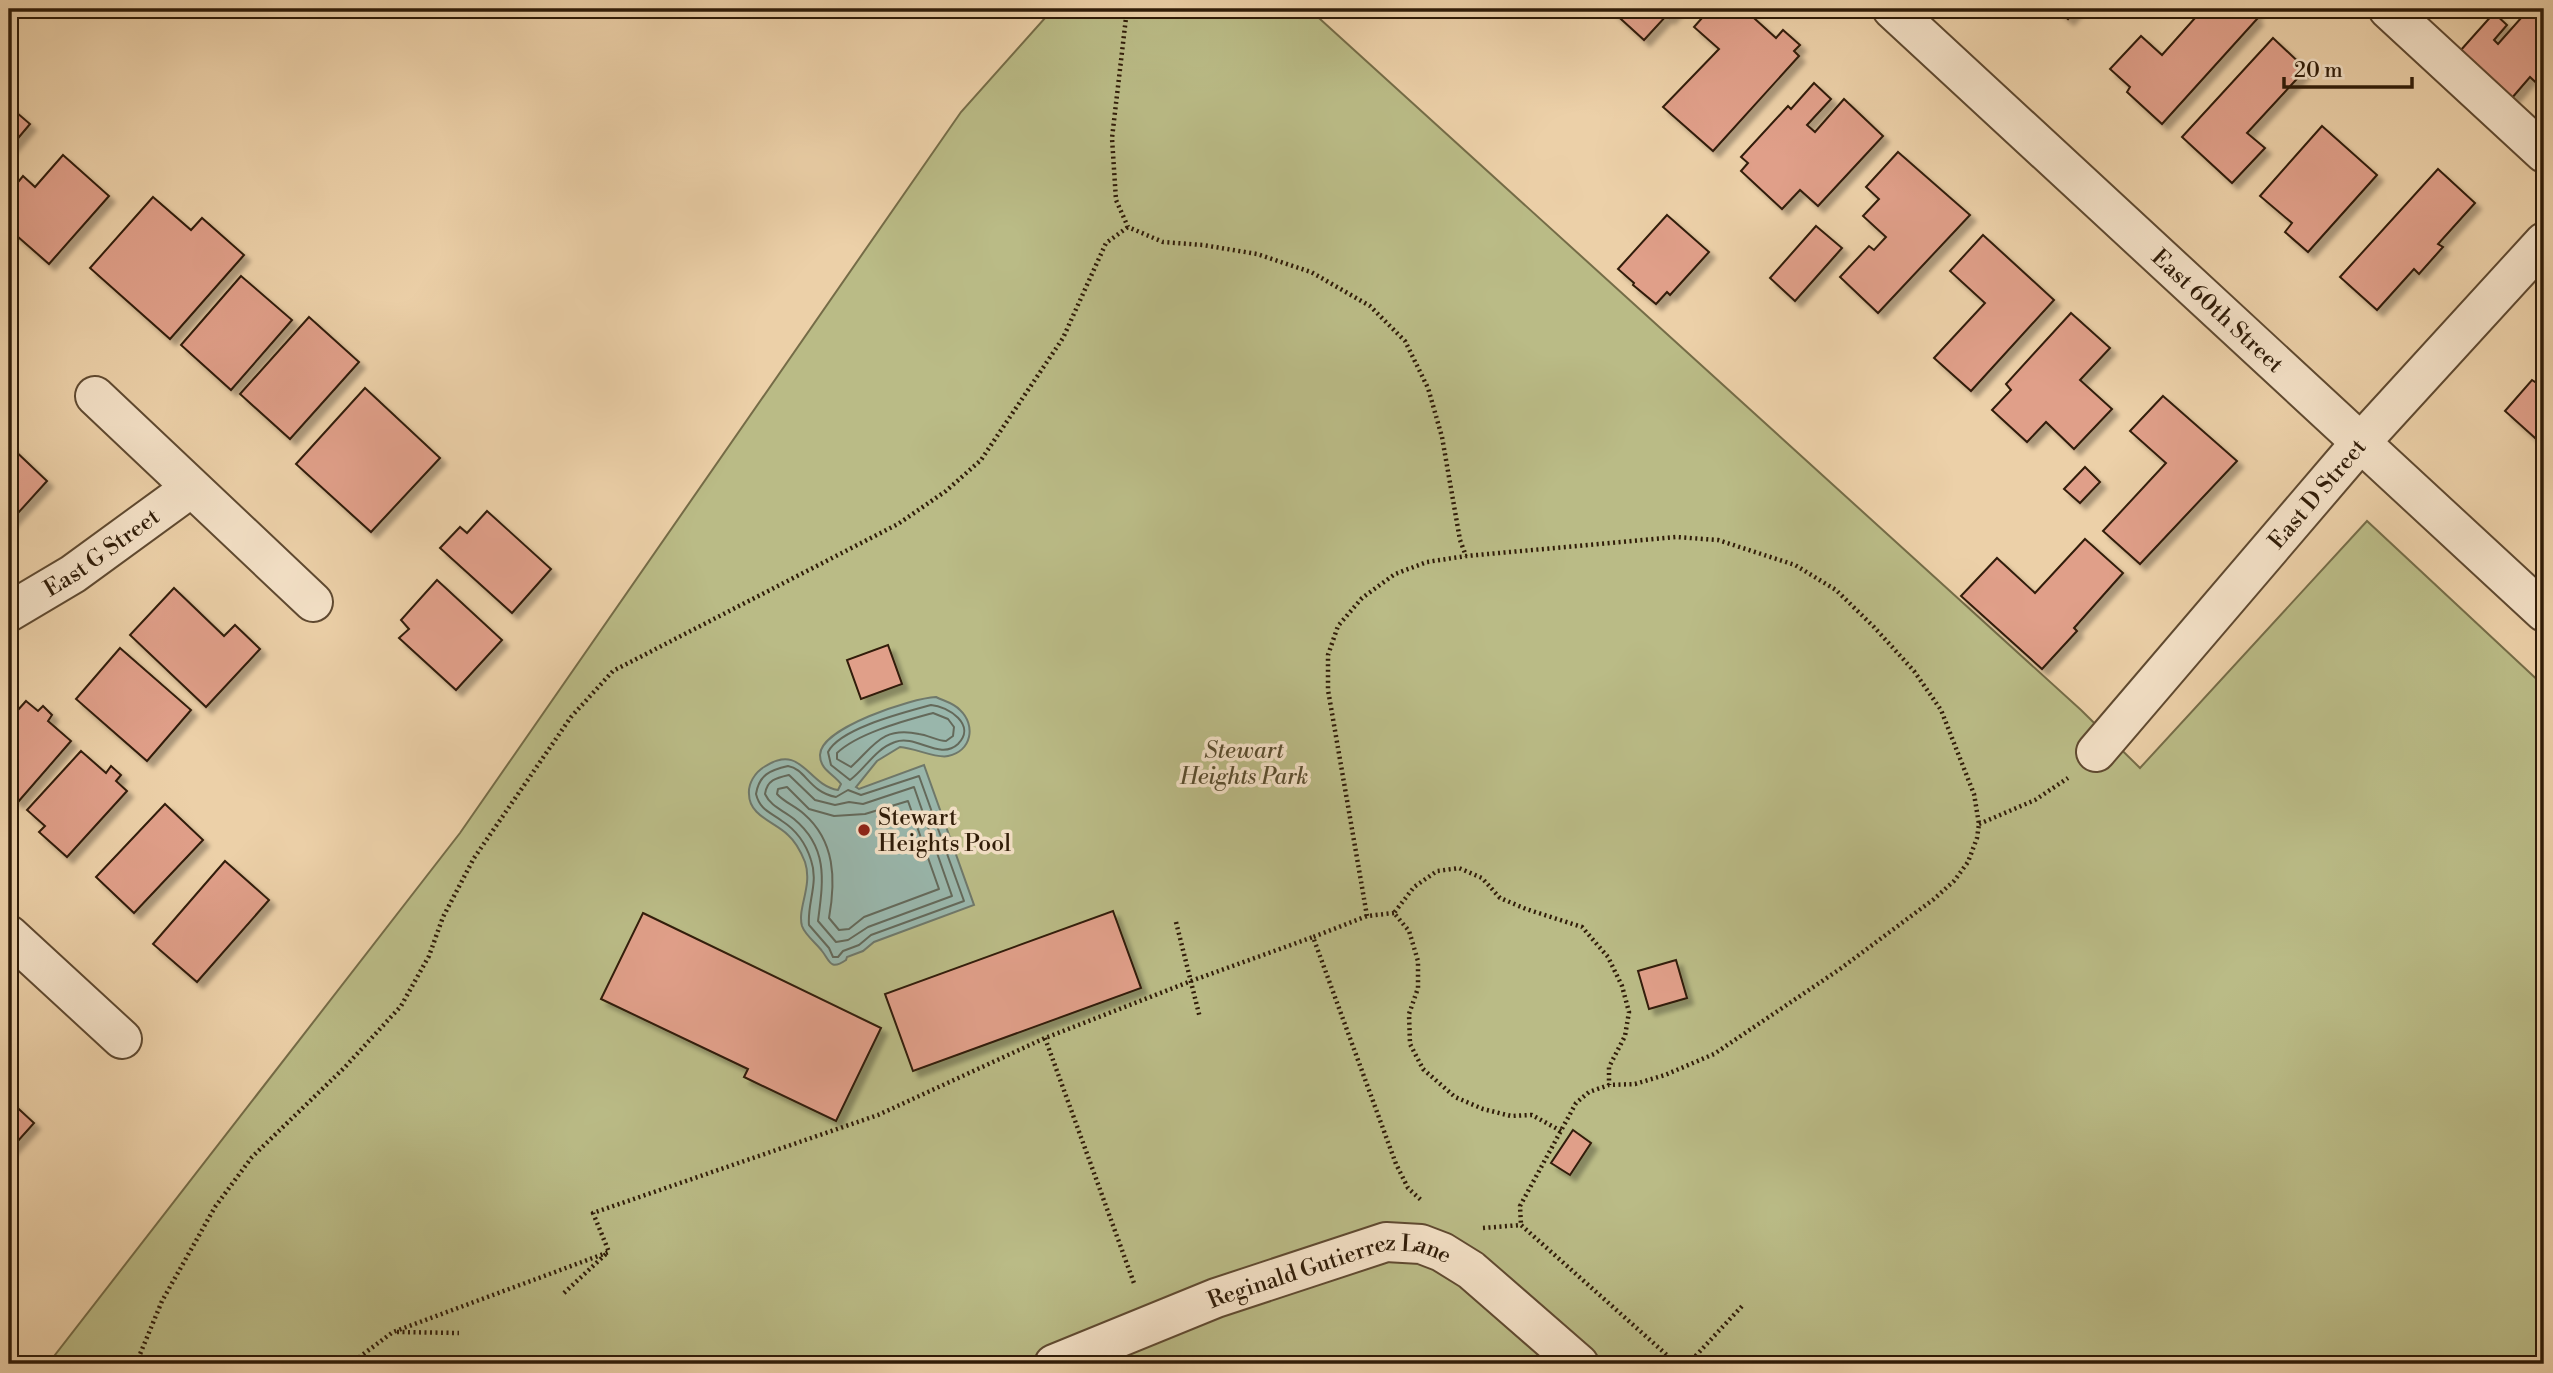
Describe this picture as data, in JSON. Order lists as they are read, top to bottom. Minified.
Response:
{"streets":{"street":["East 60th Street","East D Street","East G Street","Reginald Gutierrez Lane"]},"crossings":[["East 60th Street","East D Street"]],"parks":["Stewart Heights Park"],"places":["Stewart Heights Pool"],"scale_bar":"20 m"}
